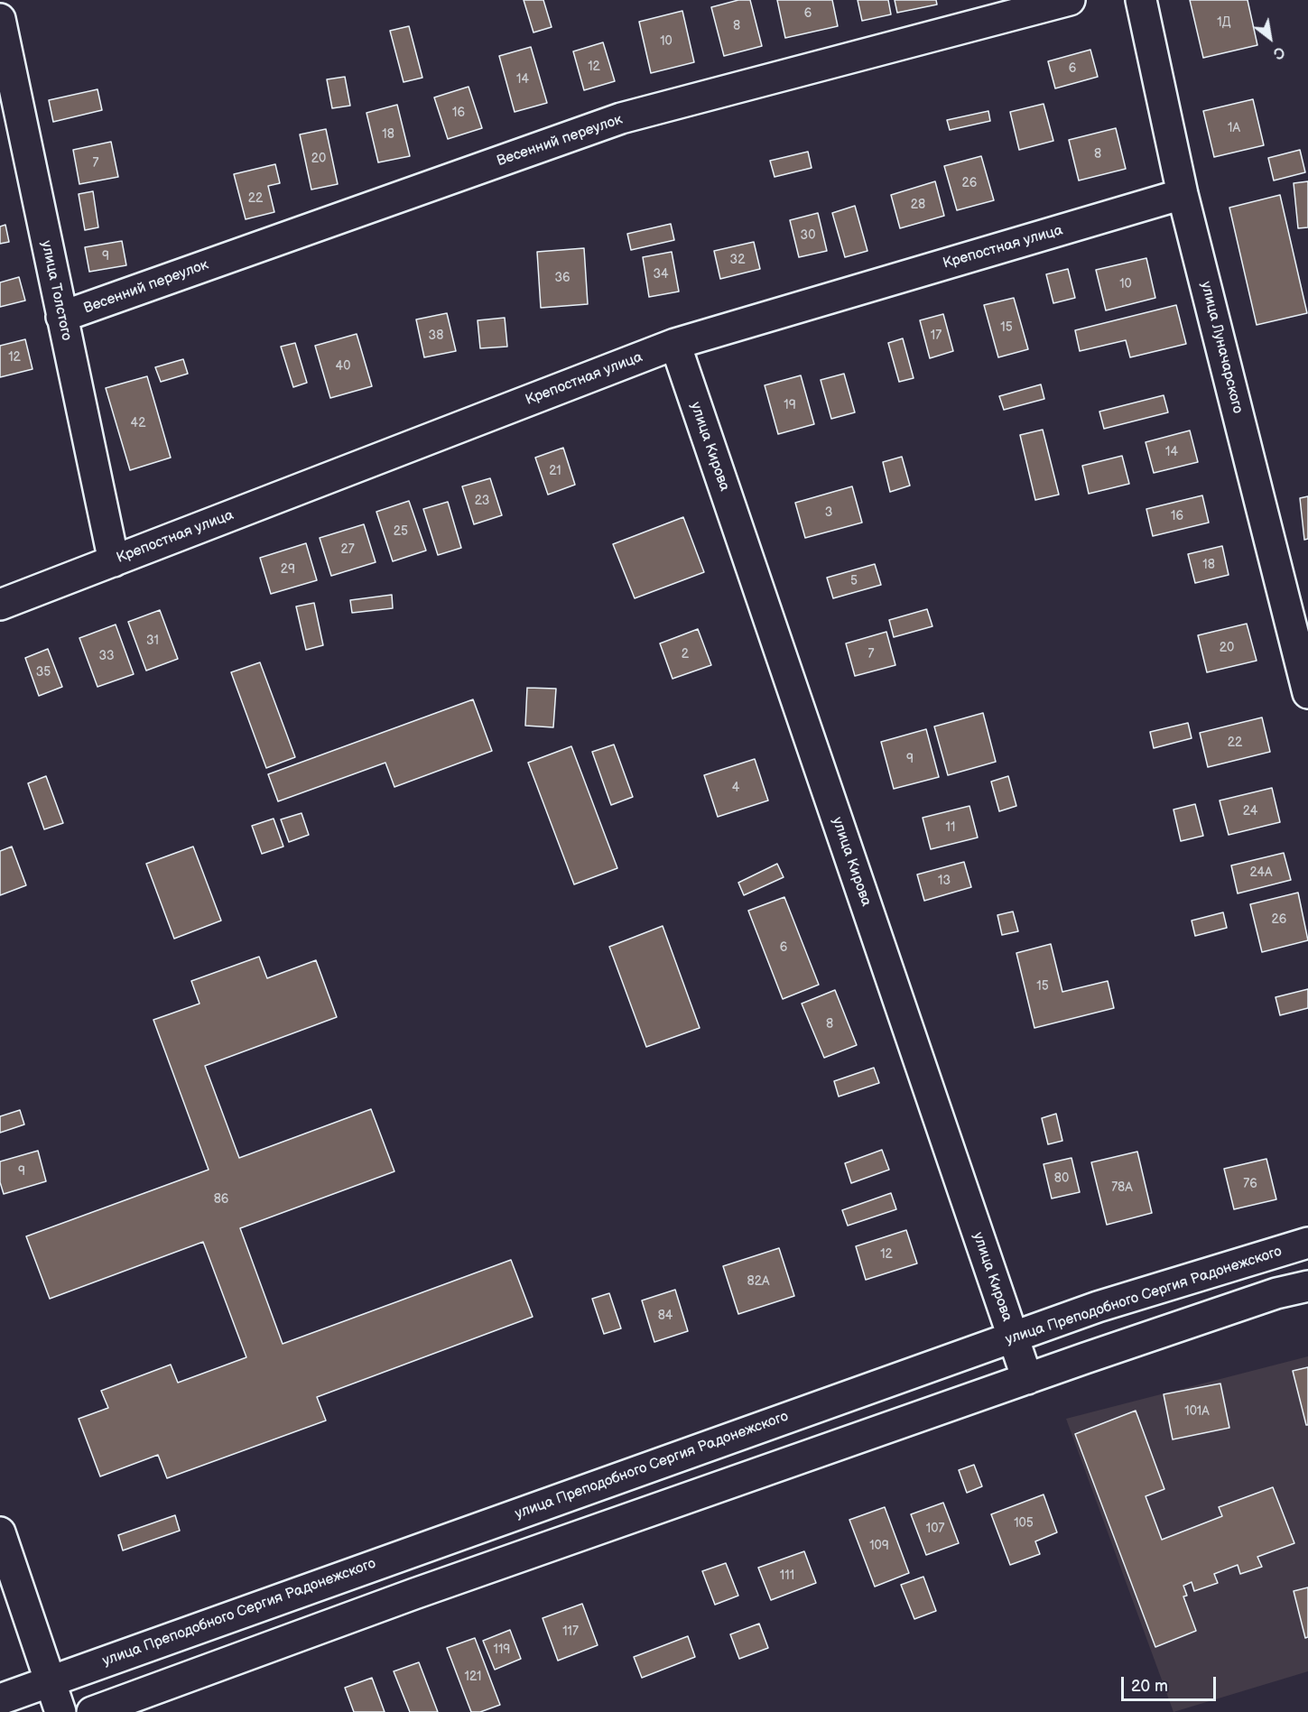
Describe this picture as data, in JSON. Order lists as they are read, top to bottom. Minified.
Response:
{"streets":{"street":["Весенний переулок","Крепостная улица","улица Толстого","улица Луначарского","улица Кирова","улица Преподобного Сергия Радонежского"]},"crossings":[["Весенний переулок","улица Толстого"],["Крепостная улица","улица Толстого"],["Крепостная улица","улица Луначарского"],["Крепостная улица","улица Кирова"],["улица Кирова","улица Преподобного Сергия Радонежского"]],"house_numbers":["6","1Д","8","10","12","6","14","16","1А","18","8","20","7","26","22","28","30","9","32","34","36","10","15","38","17","12","40","19","42","14","21","23","3","16","25","27","18","29","5","31","20","2","7","33","35","22","9","4","24","11","24А","13","26","6","15","8","9","80","76","78А","86","12","82А","84","101А","105","107","109","111","117","119","121"],"scale_bar":"20 m","north":"bottom right"}
